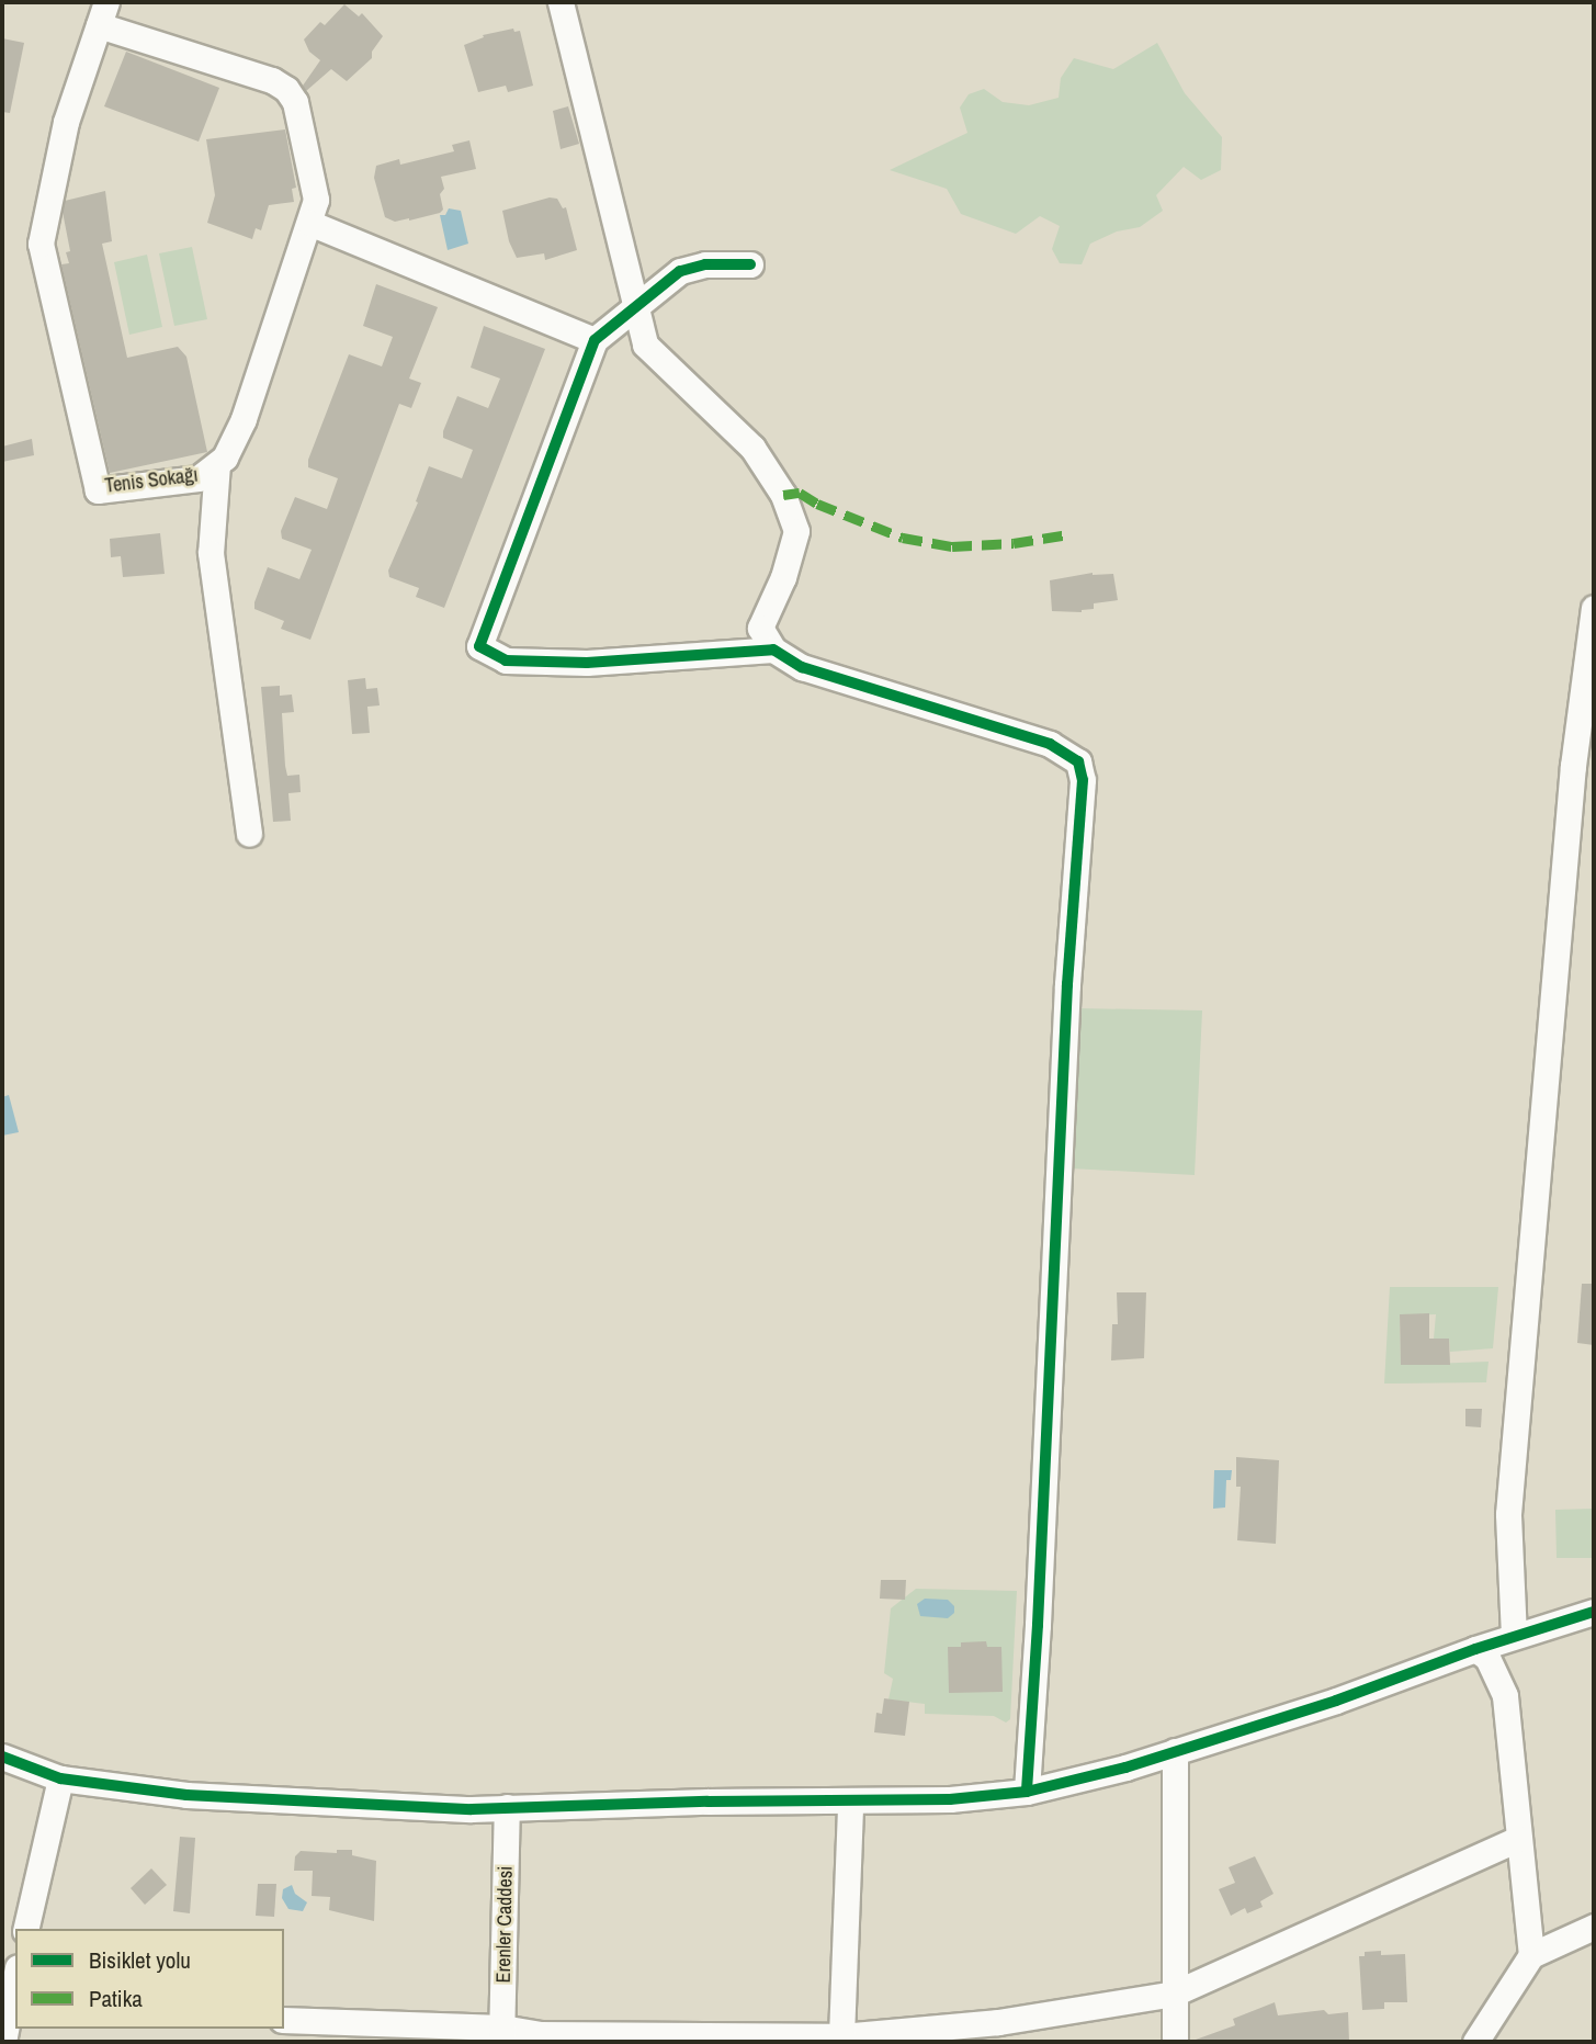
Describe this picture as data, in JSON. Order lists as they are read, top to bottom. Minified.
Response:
{"streets":{"street":["Tenis Sokağı","Erenler Caddesi"]},"legend":["Bisiklet yolu","Patika"]}
